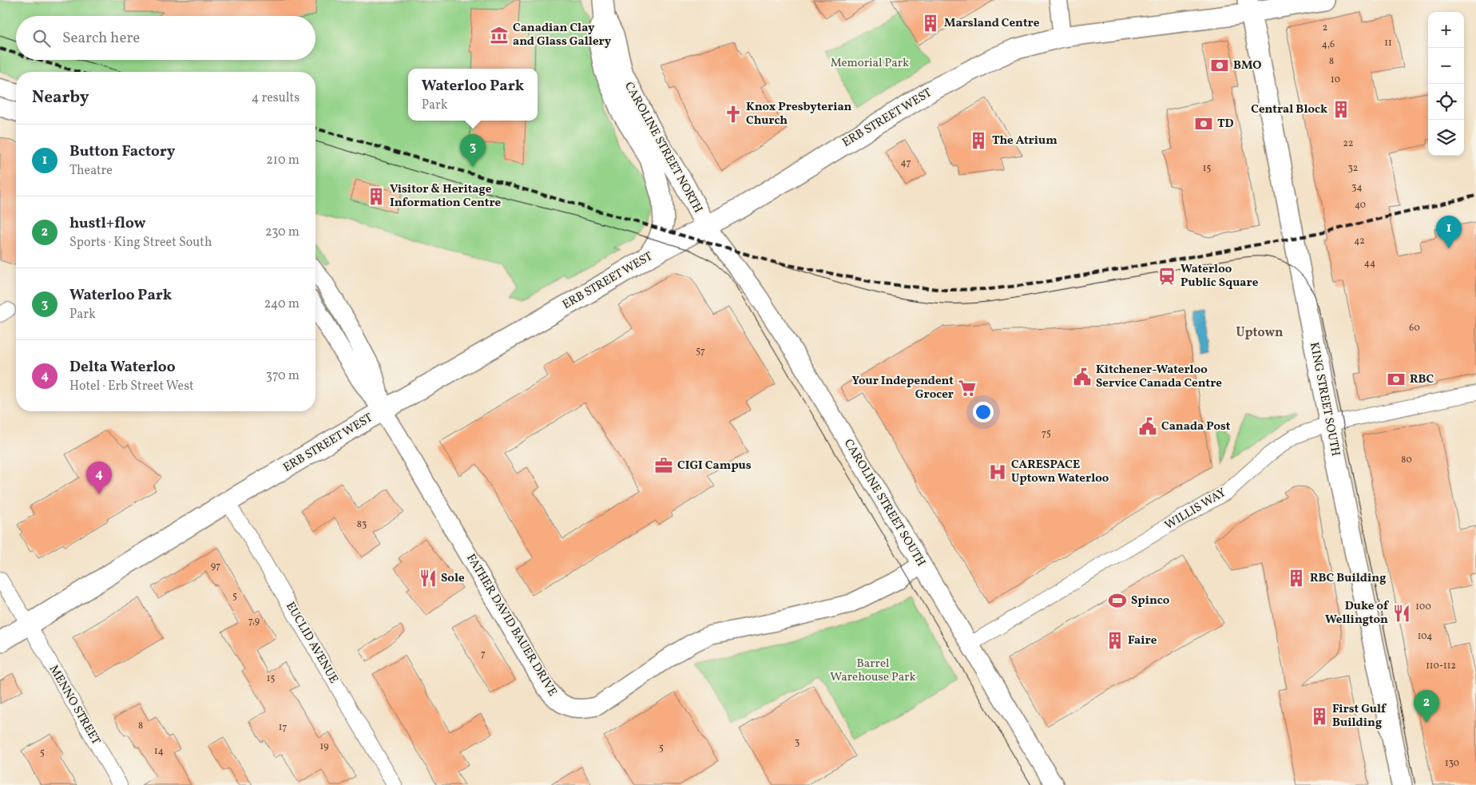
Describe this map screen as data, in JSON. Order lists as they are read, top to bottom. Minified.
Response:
{"streets":{"main road":["ERB STREET WEST","CAROLINE STREET NORTH","KING STREET SOUTH"],"street":["CAROLINE STREET SOUTH","WILLIS WAY","FATHER DAVID BAUER DRIVE","EUCLID AVENUE","MENNO STREET"]},"crossings":[["ERB STREET WEST","CAROLINE STREET NORTH"],["ERB STREET WEST","KING STREET SOUTH"],["ERB STREET WEST","CAROLINE STREET SOUTH"],["ERB STREET WEST","FATHER DAVID BAUER DRIVE"],["ERB STREET WEST","EUCLID AVENUE"],["ERB STREET WEST","MENNO STREET"],["CAROLINE STREET NORTH","CAROLINE STREET SOUTH"],["KING STREET SOUTH","WILLIS WAY"],["CAROLINE STREET SOUTH","WILLIS WAY"],["CAROLINE STREET SOUTH","FATHER DAVID BAUER DRIVE"]],"districts":["Uptown"],"parks":["Memorial Park","Barrel Warehouse Park"],"places":{"building":["Marsland Centre","Central Block","The Atrium","Visitor & Heritage Information Centre","RBC Building","Faire","First Gulf Building"],"museum":["Canadian Clay and Glass Gallery"],"bank":["BMO","TD","RBC"],"church":["Knox Presbyterian Church"],"station":["Waterloo Public Square"],"public building":["Kitchener-Waterloo Service Canada Centre","Canada Post"],"supermarket":["Your Independent Grocer"],"office":["CIGI Campus"],"hospital":["CARESPACE Uptown Waterloo"],"restaurant":["Sole","Duke of Wellington"],"sports":["Spinco"]},"house_numbers":["2","11","4,6","8","10","22","47","15","32","34","40","42","44","60","57","75","80","83","97","5","100","7,9","104","7","110-112","15","8","17","3","19","5","14","5","130"],"page":{"map_buttons":["+","−"],"search":"Search here","popup":["Waterloo Park","Park"],"heading":["Nearby","4 results"],"list":[{"mark":"1","name":"Button Factory","note":"Theatre","value":"210 m"},{"mark":"2","name":"hustl+flow","note":"Sports · King Street South","value":"230 m"},{"mark":"3","name":"Waterloo Park","note":"Park","value":"240 m"},{"mark":"4","name":"Delta Waterloo","note":"Hotel · Erb Street West","value":"370 m"}],"pins":["3","1","4","2"]}}
